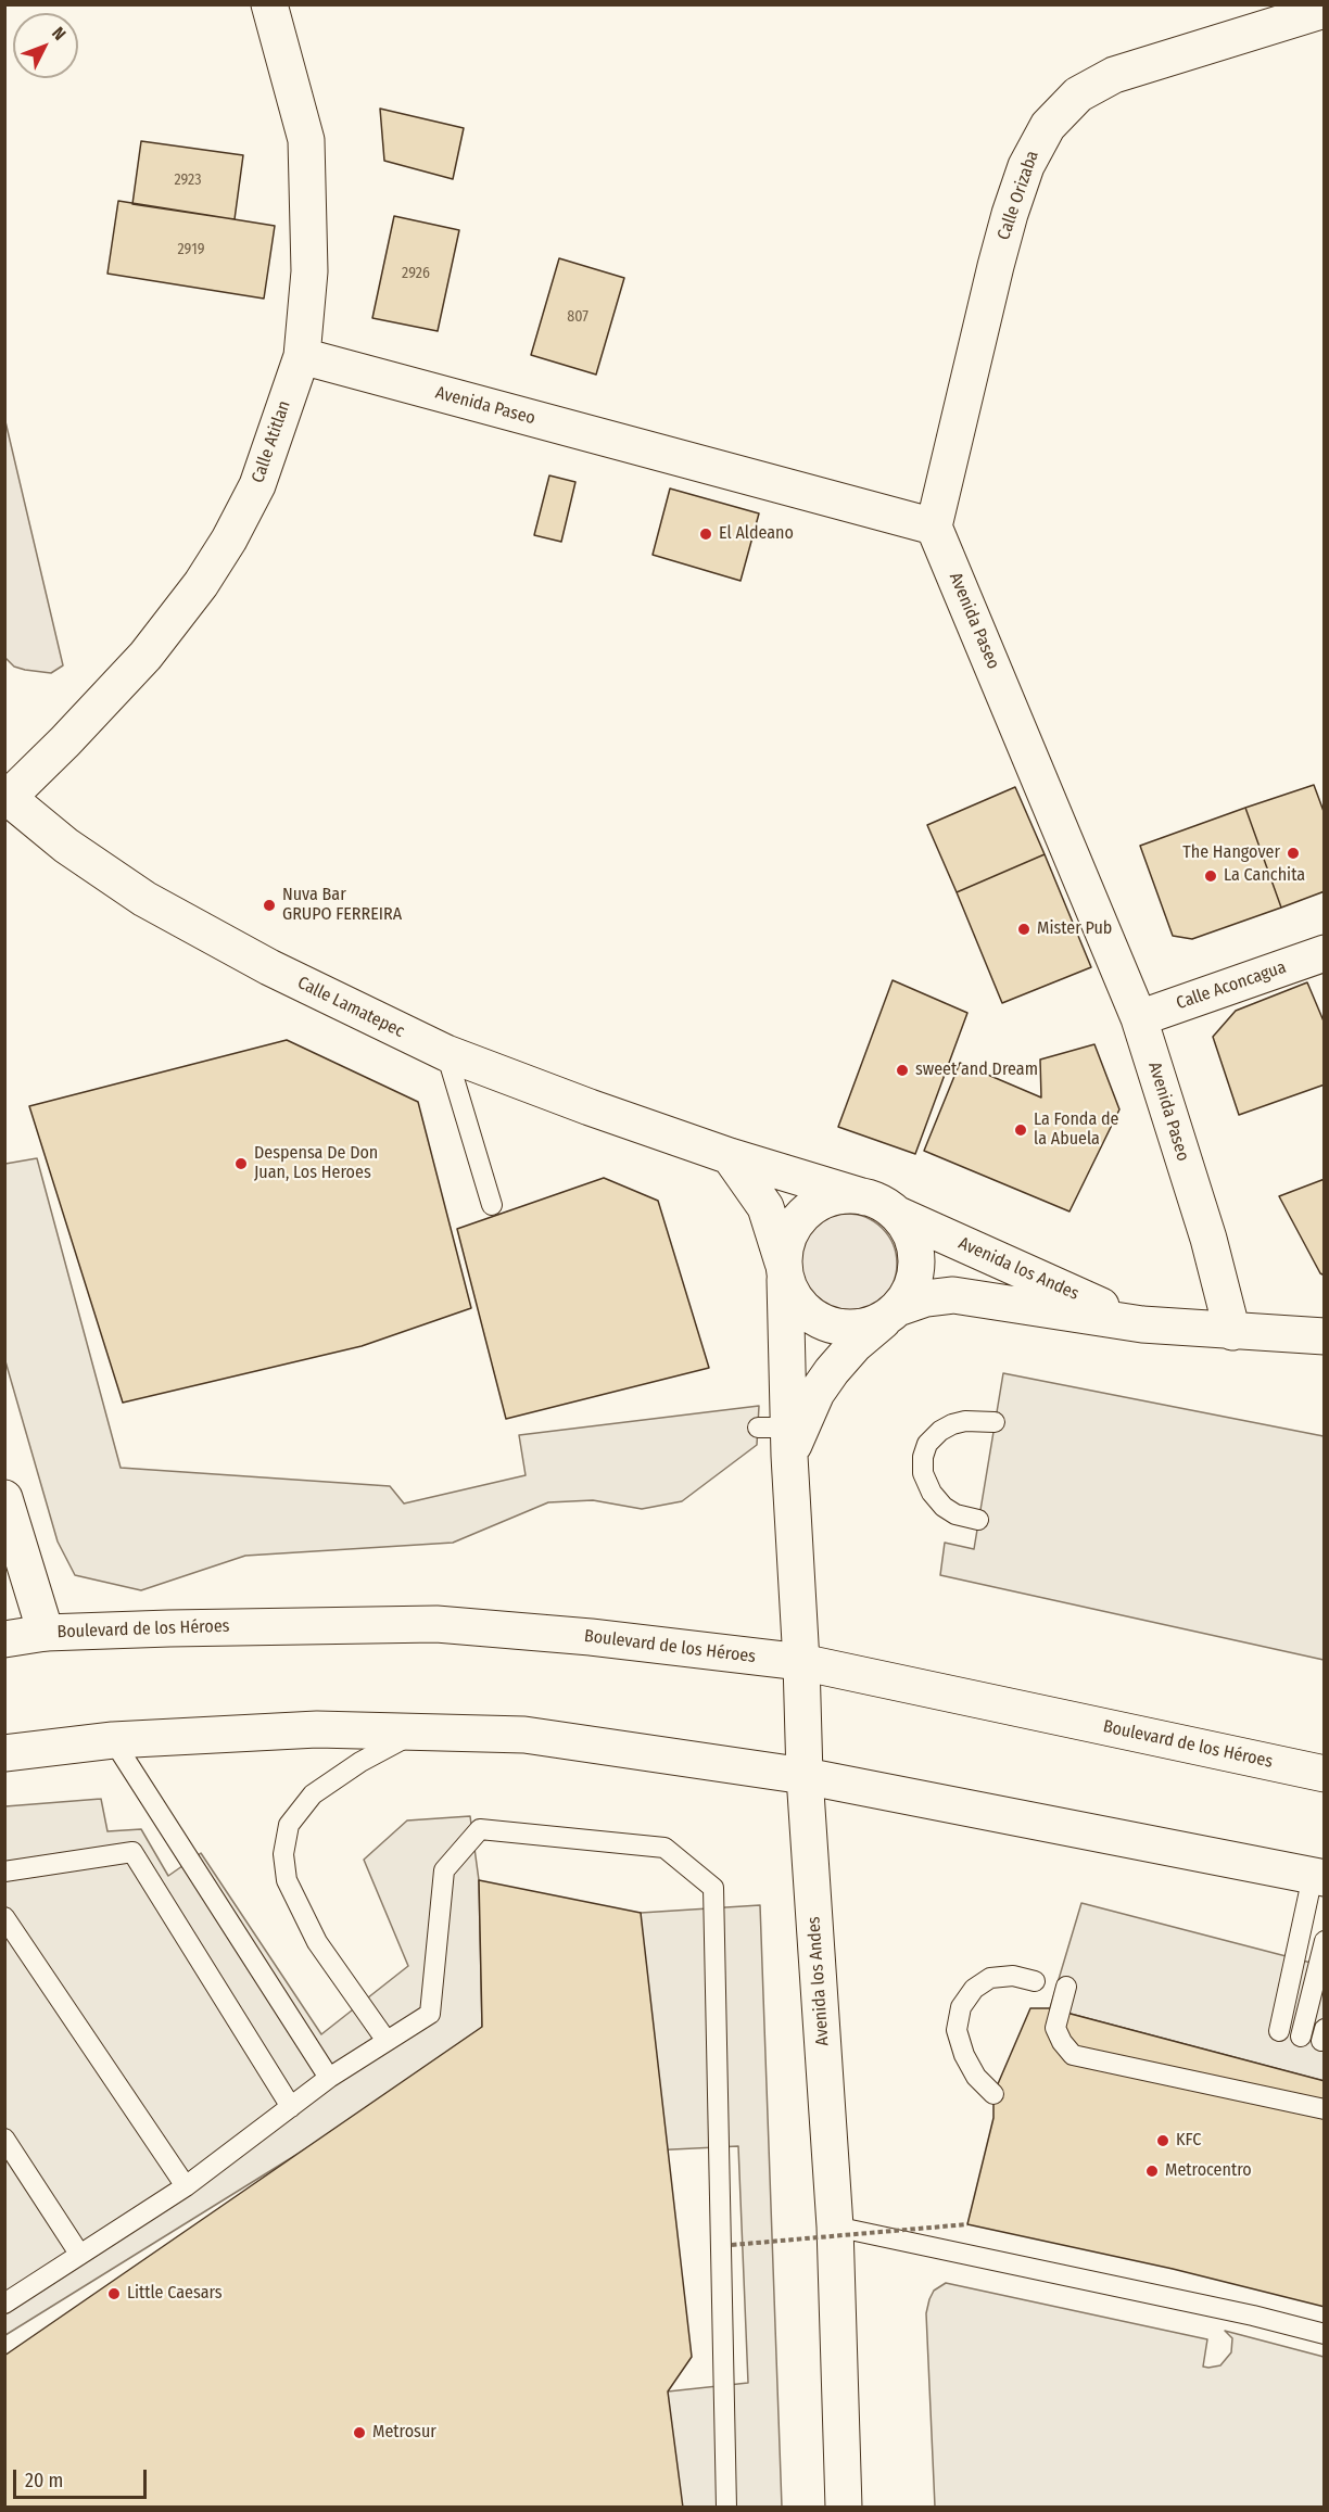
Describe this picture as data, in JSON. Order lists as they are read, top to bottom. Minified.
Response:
{"streets":{"street":["Calle Orizaba","Avenida Paseo","Calle Atitlan","Calle Aconcagua","Calle Lamatepec","Avenida los Andes","Boulevard de los Héroes"]},"crossings":[["Calle Orizaba","Avenida Paseo"],["Avenida Paseo","Calle Atitlan"],["Avenida Paseo","Calle Aconcagua"],["Avenida Paseo","Avenida los Andes"],["Calle Atitlan","Calle Lamatepec"],["Calle Lamatepec","Avenida los Andes"],["Avenida los Andes","Boulevard de los Héroes"]],"places":["El Aldeano","The Hangover","La Canchita","Nuva Bar GRUPO FERREIRA","Mister Pub","sweet and Dream","La Fonda de la Abuela","Despensa De Don Juan, Los Heroes","KFC","Metrocentro","Little Caesars","Metrosur"],"house_numbers":["2923","2919","2926","807"],"scale_bar":"20 m","north":"top right"}
